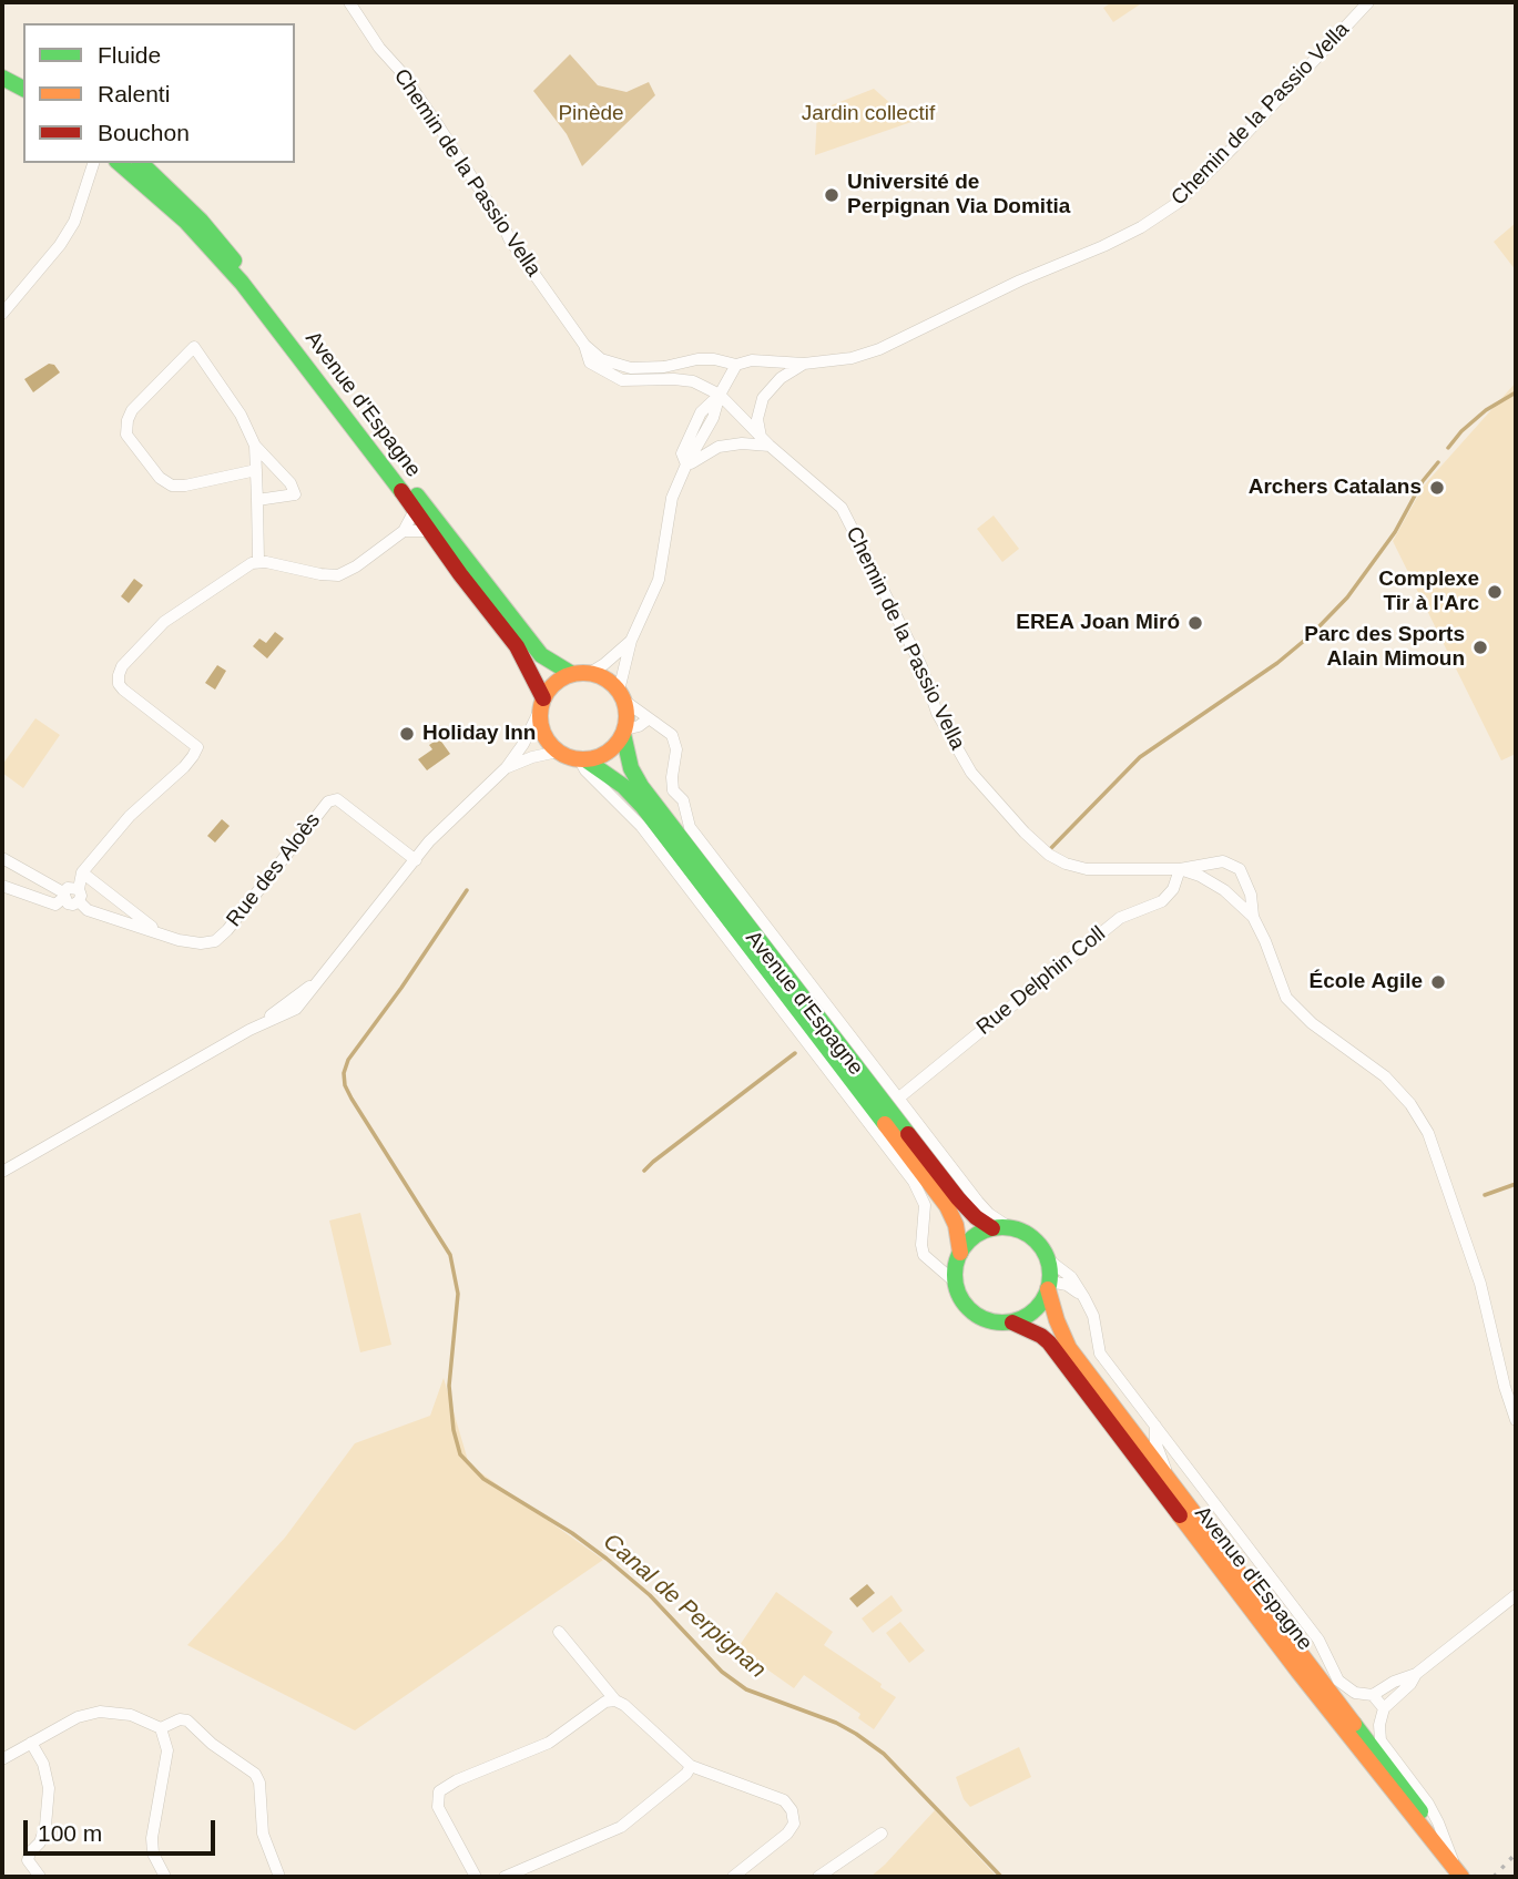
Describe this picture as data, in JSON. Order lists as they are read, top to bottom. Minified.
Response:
{"streets":{"main road":["Avenue d'Espagne"],"street":["Chemin de la Passio Vella","Rue des Aloès","Rue Delphin Coll"]},"crossings":[["Chemin de la Passio Vella","Rue Delphin Coll"],["Avenue d'Espagne","Rue Delphin Coll"]],"water":["Canal de Perpignan"],"parks":["Pinède","Jardin collectif"],"places":["Université de Perpignan Via Domitia","Archers Catalans","Complexe Tir à l'Arc","EREA Joan Miró","Parc des Sports Alain Mimoun","Holiday Inn","École Agile"],"legend":["Fluide","Ralenti","Bouchon"],"scale_bar":"100 m"}
